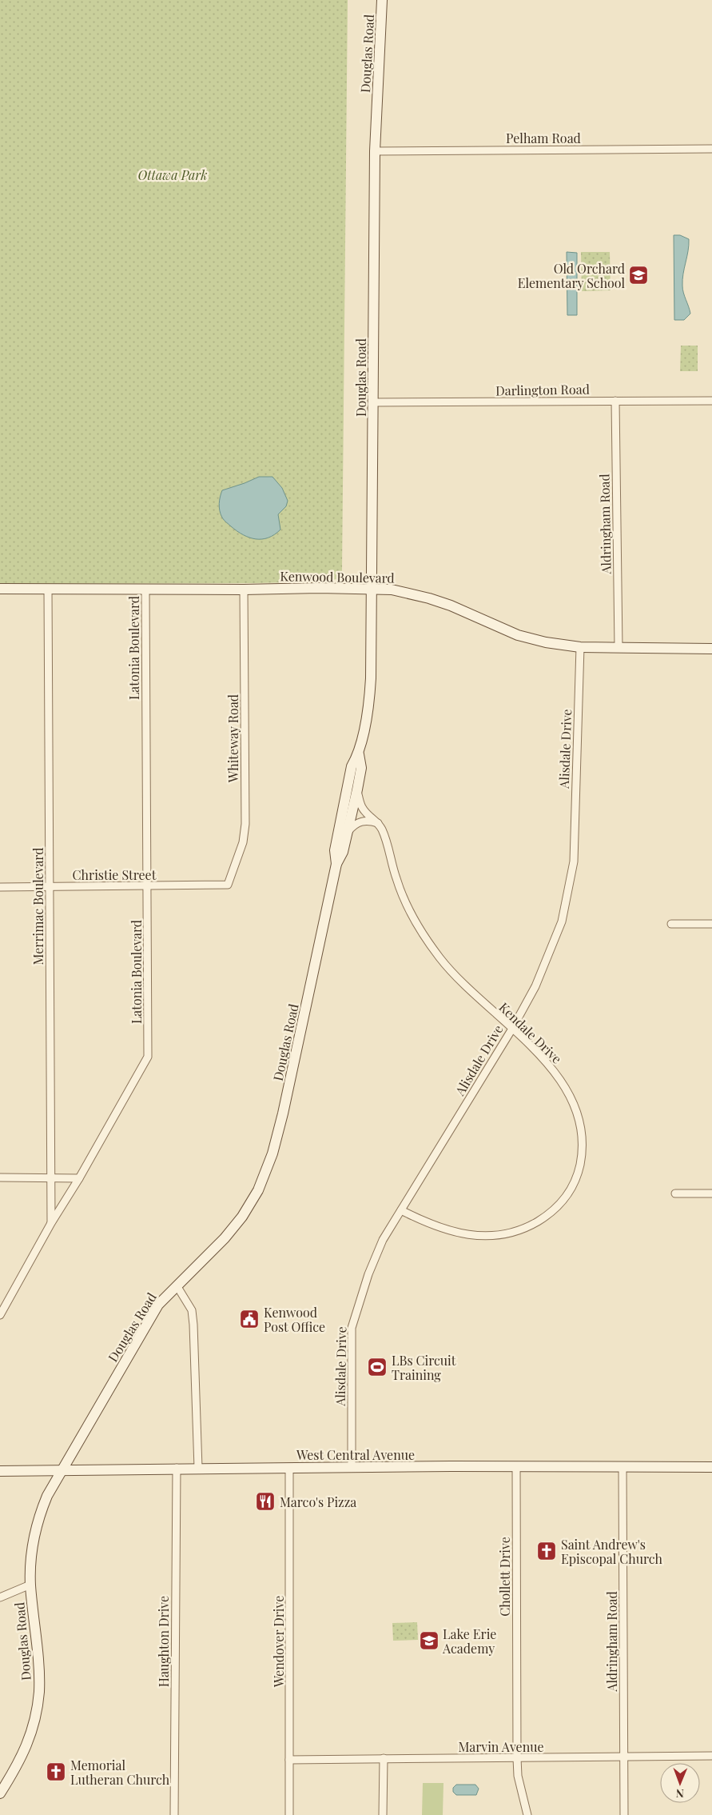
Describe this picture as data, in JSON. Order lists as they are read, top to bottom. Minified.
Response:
{"streets":{"street":["Douglas Road","Pelham Road","Darlington Road","Aldringham Road","Kenwood Boulevard","Latonia Boulevard","Whiteway Road","Alisdale Drive","Christie Street","Merrimac Boulevard","Kendale Drive","West Central Avenue","Chollett Drive","Haughton Drive","Wendover Drive","Marvin Avenue"]},"crossings":[["Douglas Road","Pelham Road"],["Douglas Road","Darlington Road"],["Douglas Road","Kenwood Boulevard"],["Douglas Road","Kendale Drive"],["Douglas Road","West Central Avenue"],["Darlington Road","Aldringham Road"],["Aldringham Road","Kenwood Boulevard"],["Aldringham Road","West Central Avenue"],["Aldringham Road","Marvin Avenue"],["Kenwood Boulevard","Latonia Boulevard"],["Kenwood Boulevard","Whiteway Road"],["Kenwood Boulevard","Alisdale Drive"],["Kenwood Boulevard","Merrimac Boulevard"],["Latonia Boulevard","Christie Street"],["Latonia Boulevard","Merrimac Boulevard"],["Whiteway Road","Christie Street"],["Alisdale Drive","Kendale Drive"],["Alisdale Drive","West Central Avenue"],["Christie Street","Merrimac Boulevard"],["West Central Avenue","Chollett Drive"],["West Central Avenue","Haughton Drive"],["West Central Avenue","Wendover Drive"],["Chollett Drive","Marvin Avenue"],["Wendover Drive","Marvin Avenue"]],"parks":["Ottawa Park"],"places":{"school or university":["Old Orchard Elementary School","Lake Erie Academy"],"public building":["Kenwood Post Office"],"sports":["LBs Circuit Training"],"restaurant":["Marco's Pizza"],"church":["Saint Andrew's Episcopal Church","Memorial Lutheran Church"]},"north":"bottom"}
